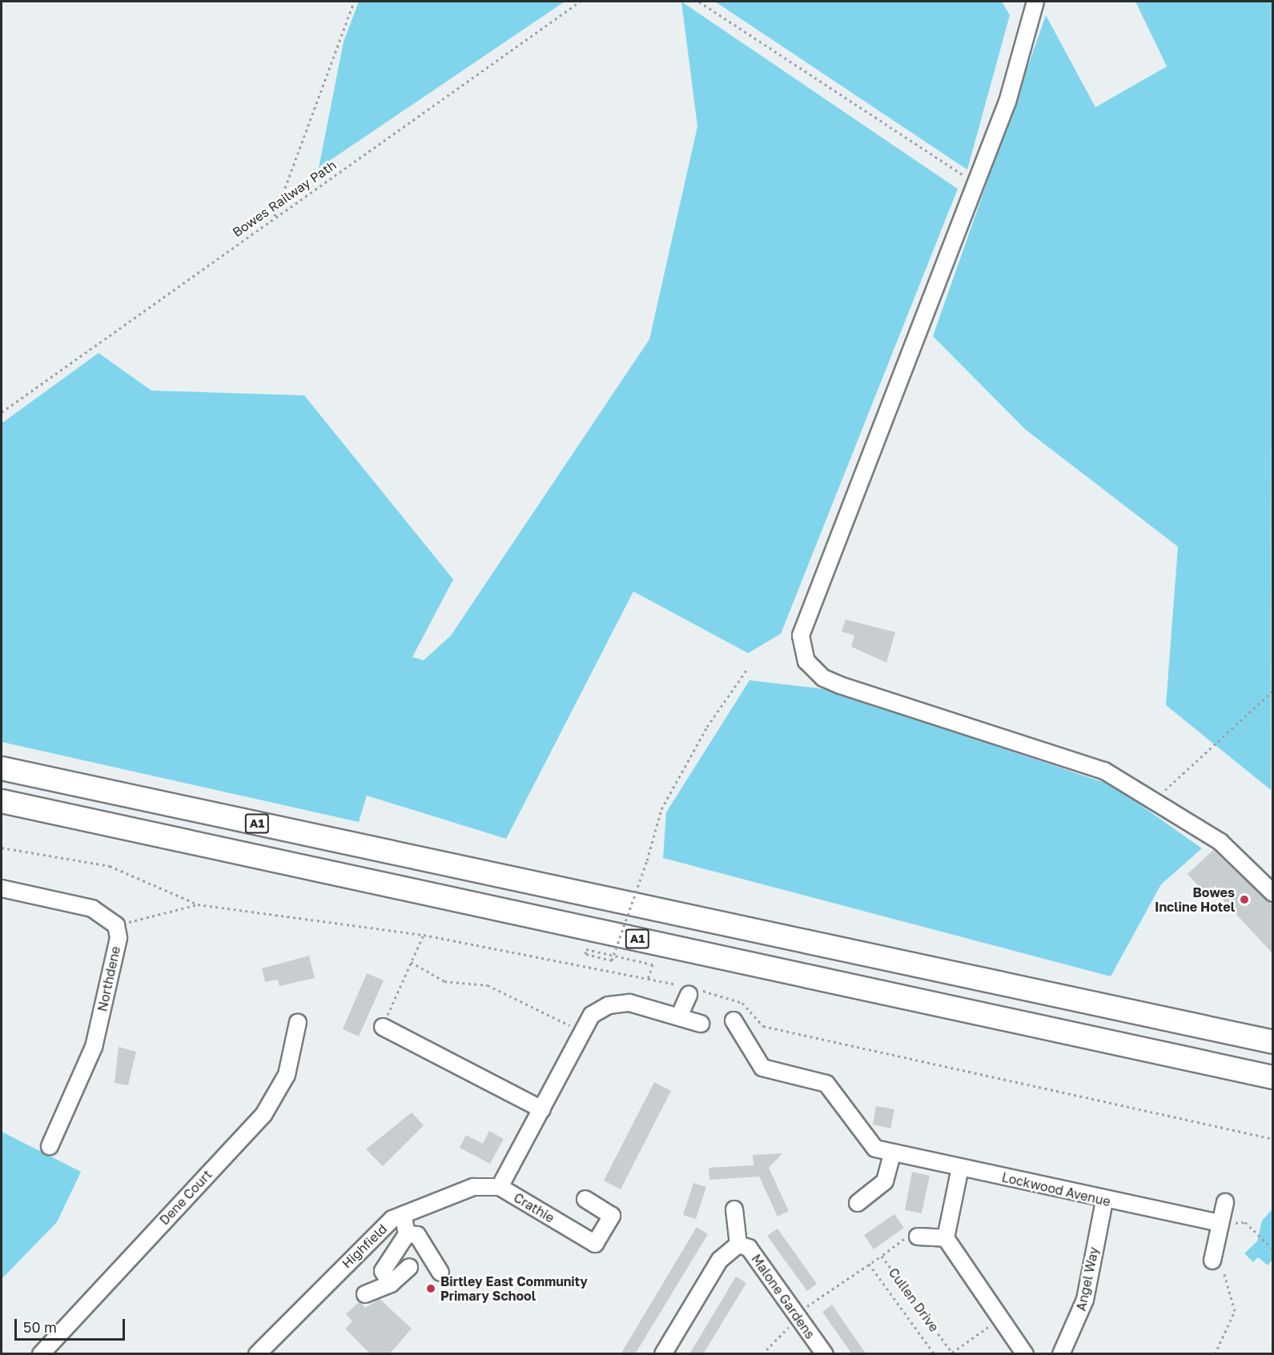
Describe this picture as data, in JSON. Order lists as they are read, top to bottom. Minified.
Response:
{"streets":{"highway":["A1"],"street":["Northdene","Lockwood Avenue","Dene Court","Crathie","Highfield","Angel Way","Malone Gardens"],"path":["Bowes Railway Path","Cullen Drive"]},"crossings":[["Lockwood Avenue","Angel Way"],["Crathie","Highfield"]],"places":["Bowes Incline Hotel","Birtley East Community Primary School"],"scale_bar":"50 m"}
